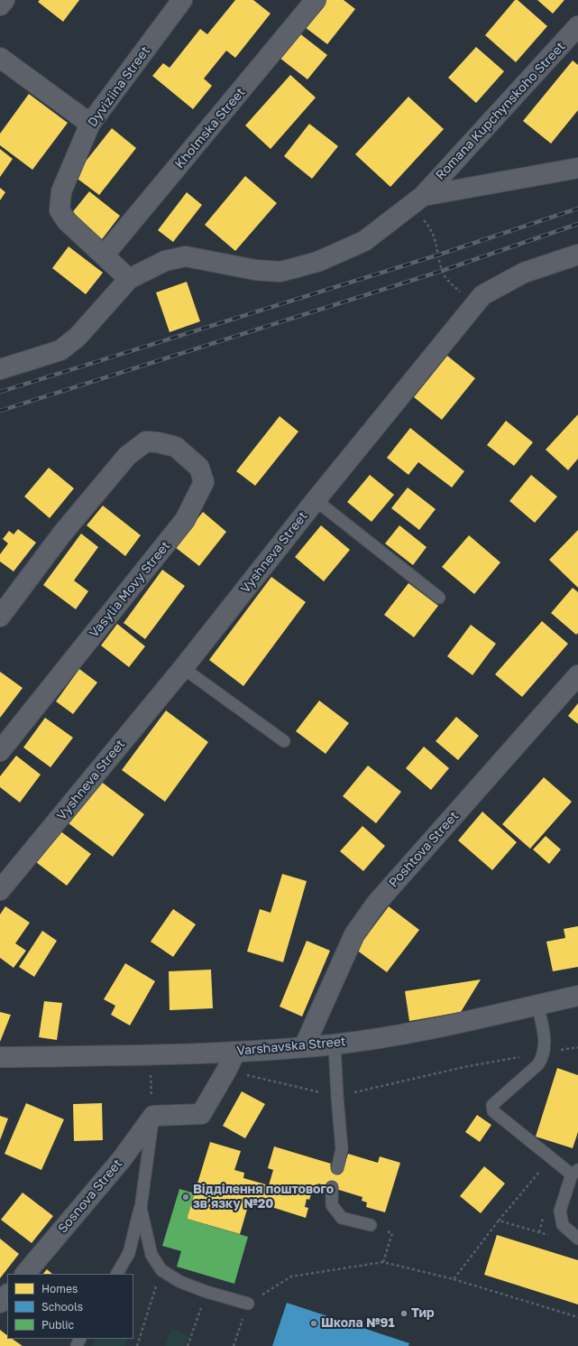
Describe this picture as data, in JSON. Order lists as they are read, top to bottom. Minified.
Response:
{"streets":{"street":["Dyviziina Street","Romana Kupchynskoho Street","Kholmska Street","Vyshneva Street","Vasylia Movy Street","Poshtova Street","Varshavska Street","Sosnova Street"]},"crossings":[["Dyviziina Street","Romana Kupchynskoho Street"],["Dyviziina Street","Kholmska Street"],["Poshtova Street","Varshavska Street"]],"places":["Відділення поштового зв’язку №20","Тир","Школа №91"],"legend":["Homes","Schools","Public"]}
